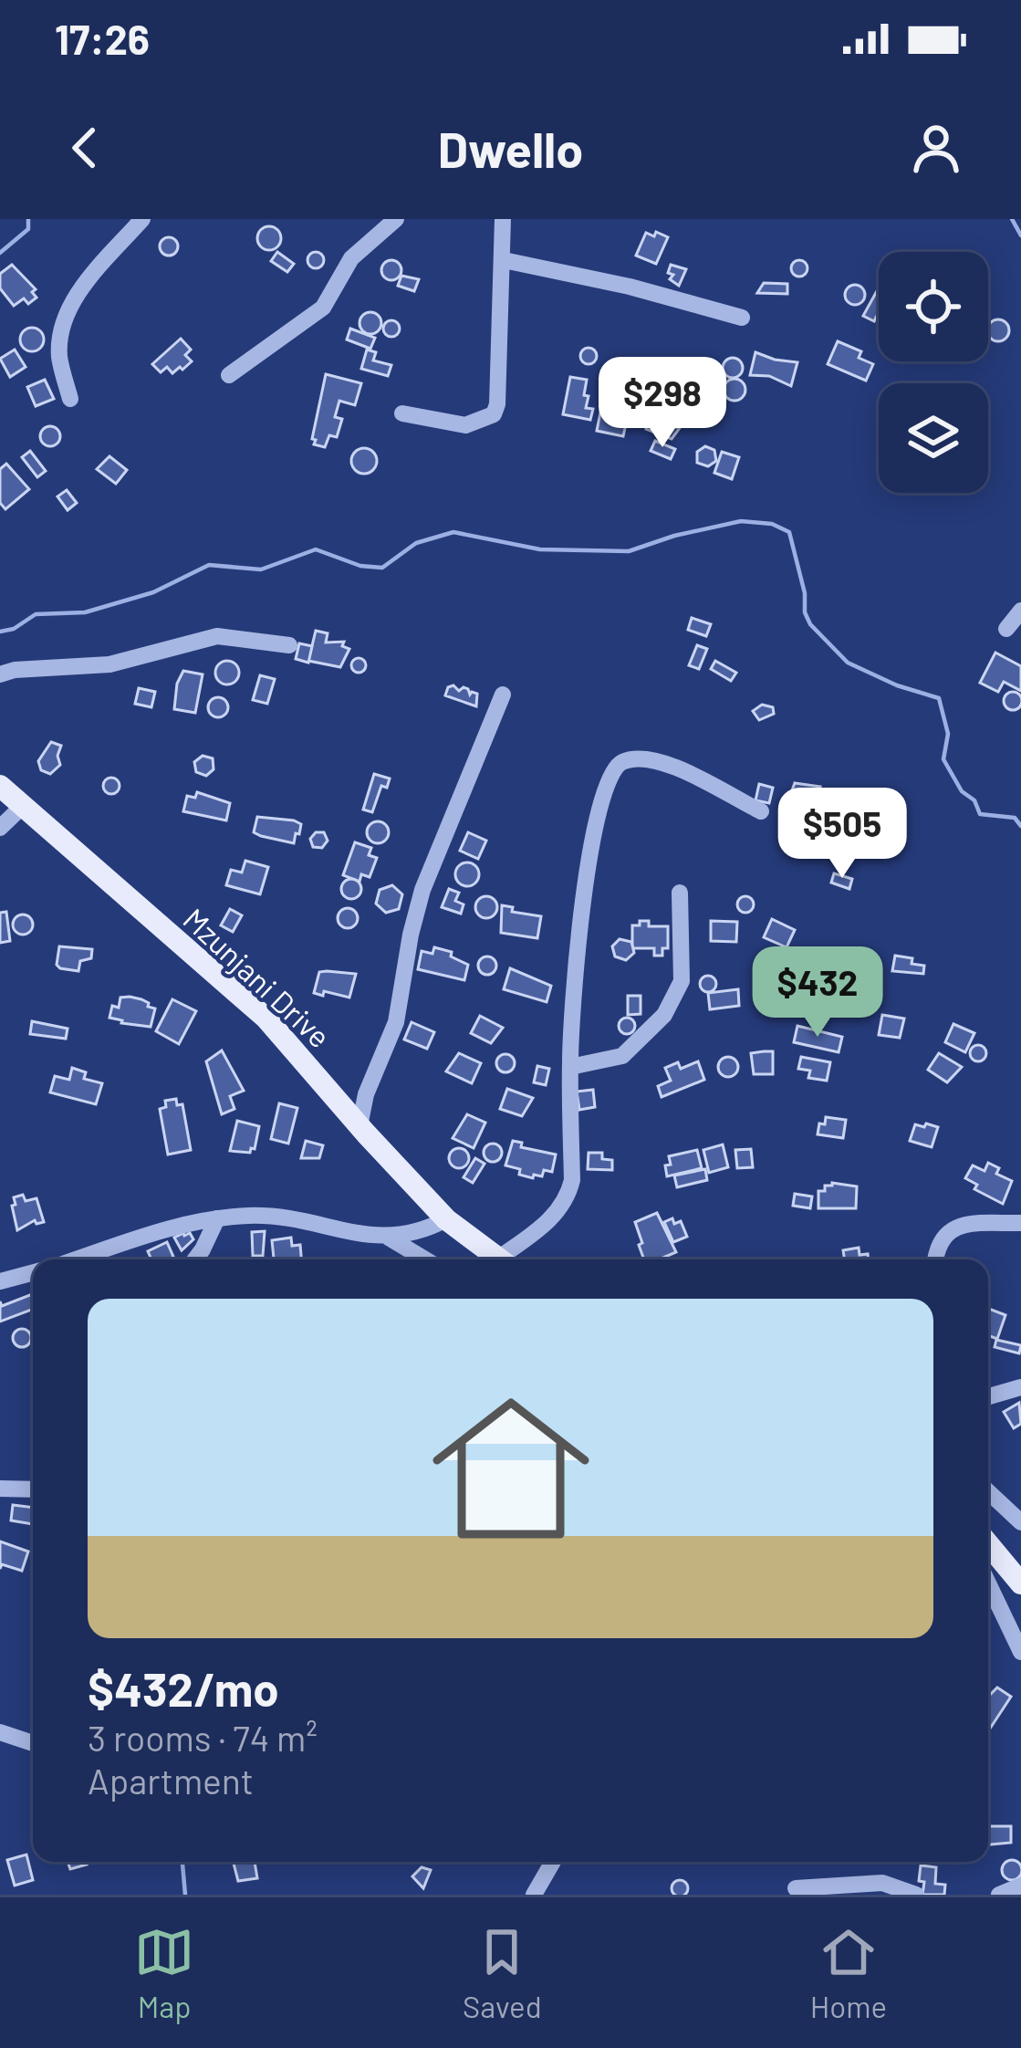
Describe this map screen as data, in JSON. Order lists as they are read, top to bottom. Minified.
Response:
{"streets":{"main road":["Mzunjani Drive"]},"page":{"status":"17:26","header":"Dwello","price":["$298","$505","$432"],"list":[{"name":"$432/mo","note":"3 rooms · 74 m² · Apartment"}],"tabs":["Map","Saved","Home"]}}
